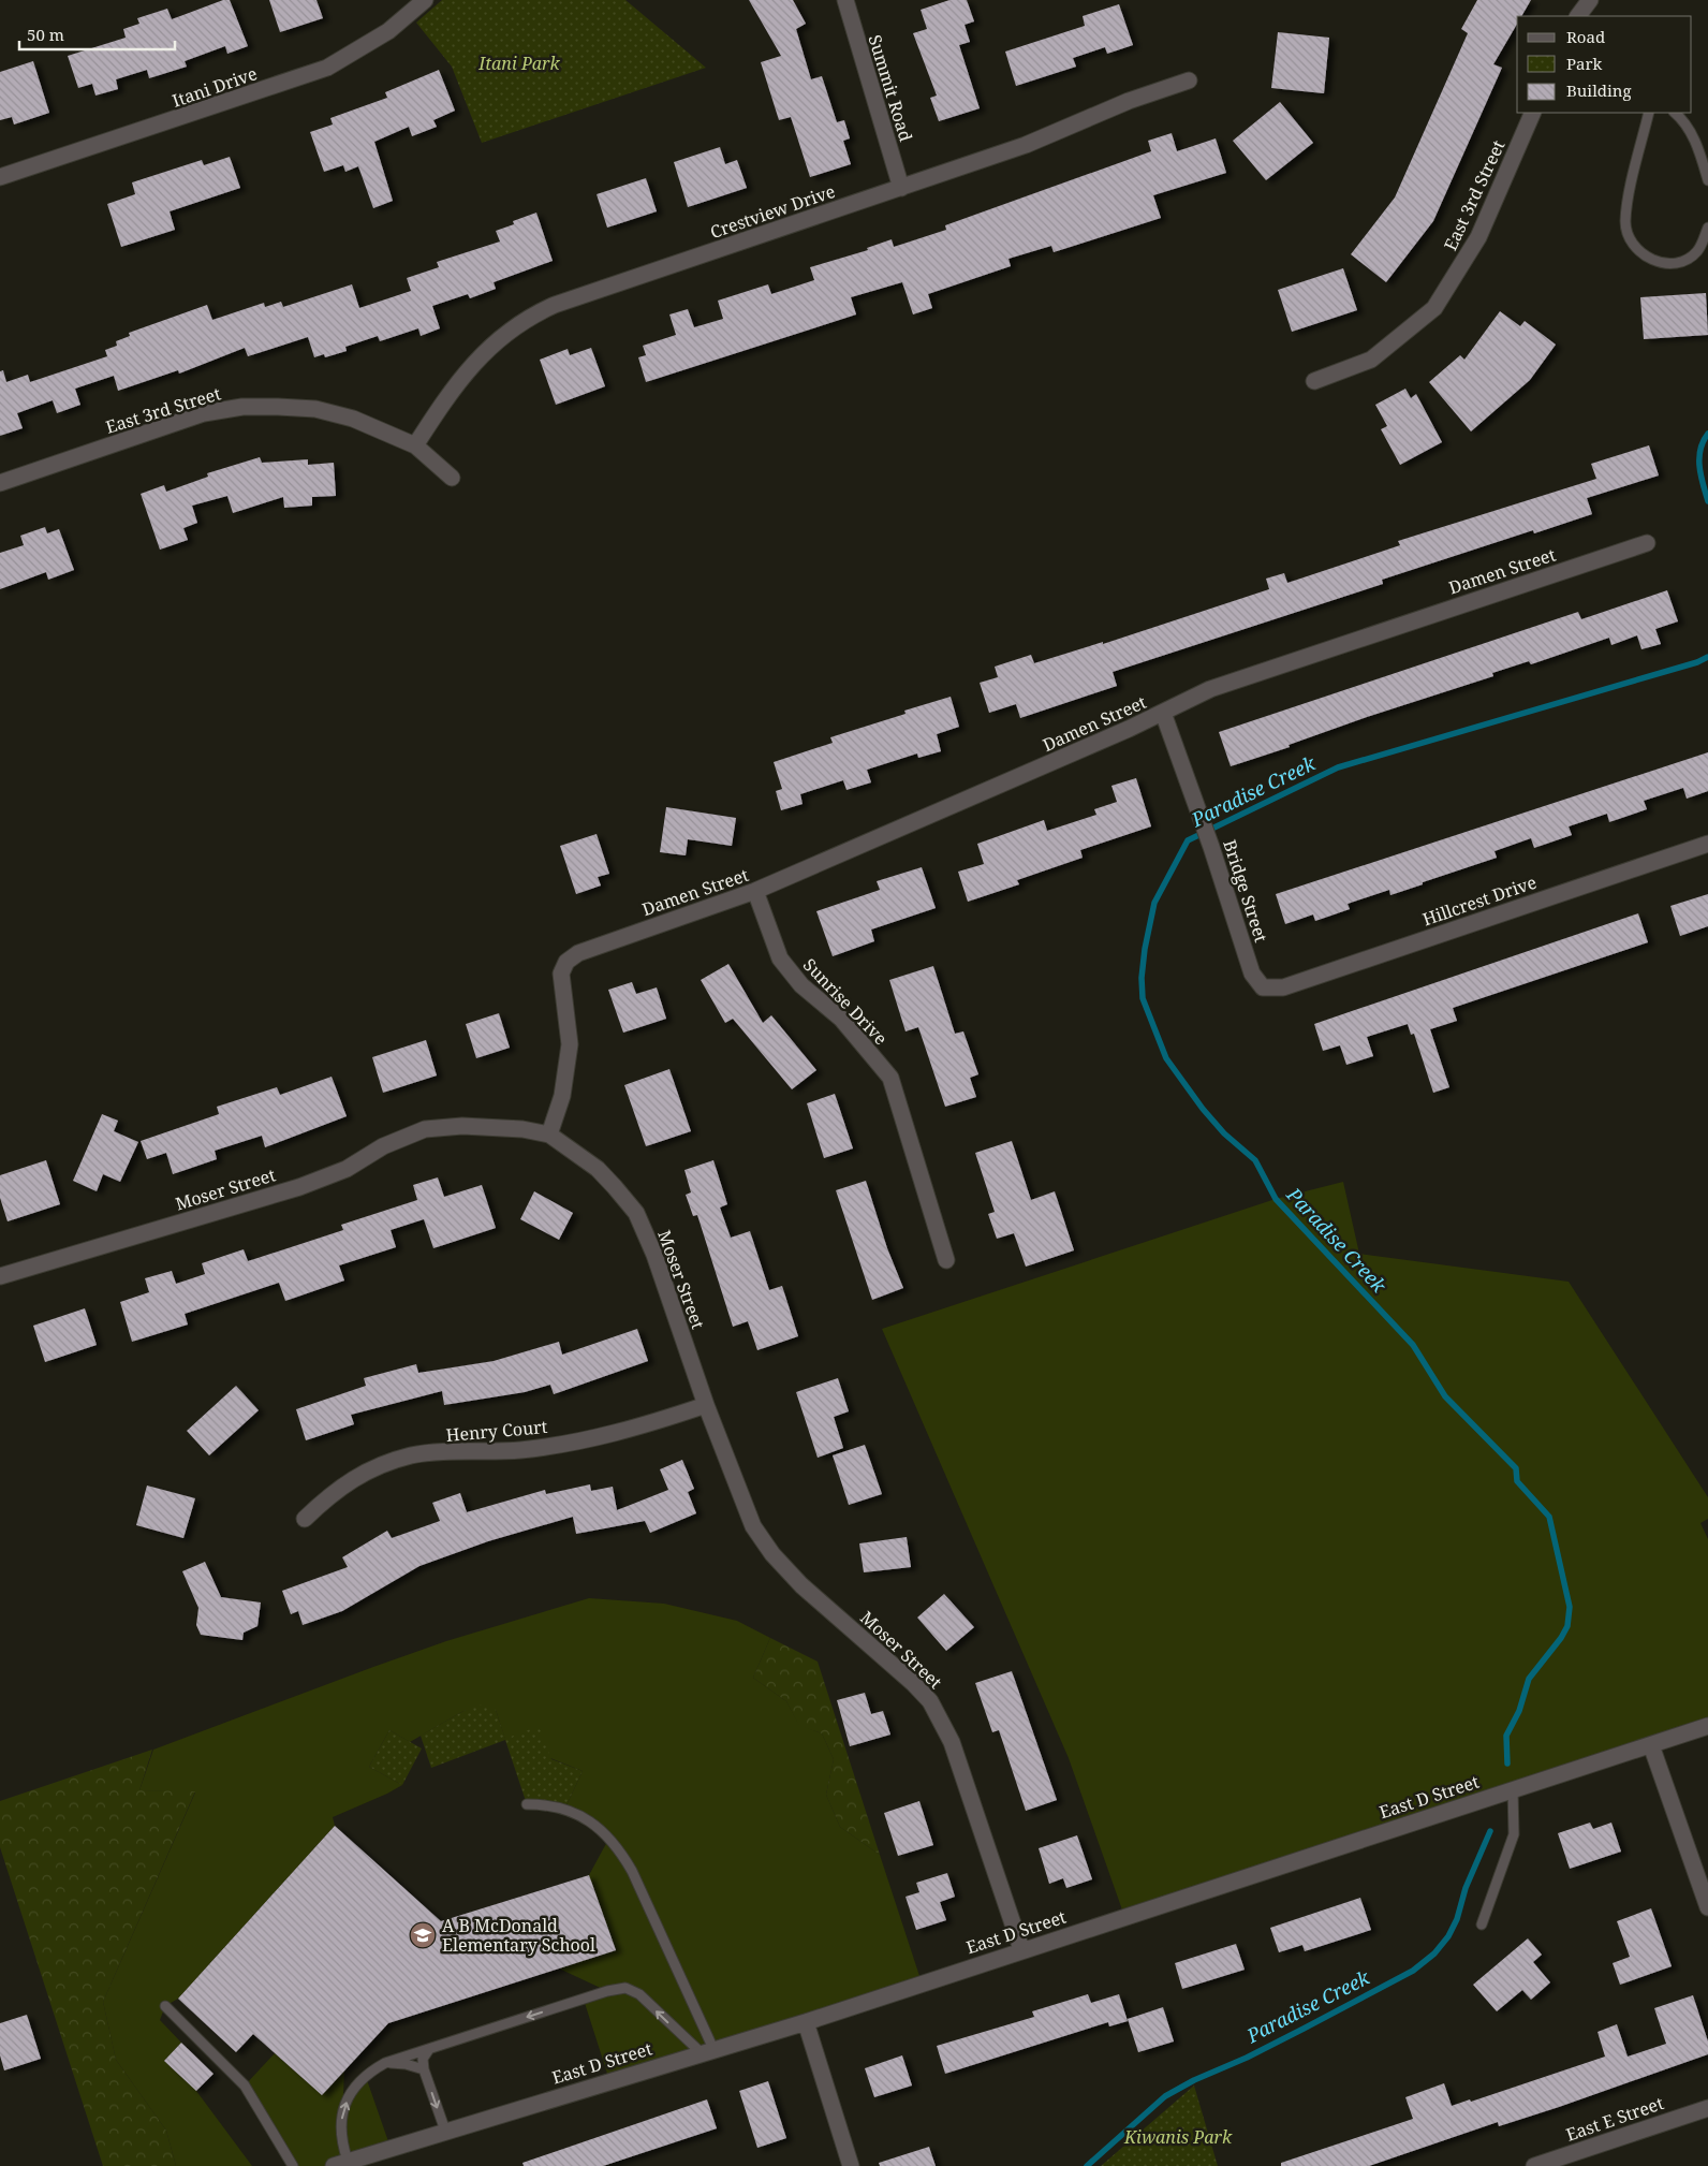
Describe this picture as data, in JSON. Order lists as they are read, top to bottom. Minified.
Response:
{"streets":{"street":["Itani Drive","Summit Road","East 3rd Street","Crestview Drive","Damen Street","Bridge Street","Hillcrest Drive","Sunrise Drive","Moser Street","Henry Court","East D Street","East E Street"]},"crossings":[["Summit Road","Crestview Drive"],["East 3rd Street","Crestview Drive"],["Damen Street","Bridge Street"],["Damen Street","Sunrise Drive"],["Damen Street","Moser Street"],["Bridge Street","Hillcrest Drive"],["Moser Street","Henry Court"],["Moser Street","East D Street"]],"water":["Paradise Creek"],"parks":["Itani Park","Kiwanis Park"],"places":{"school or university":["A B McDonald Elementary School"]},"legend":["Road","Park","Building"],"scale_bar":"50 m"}
